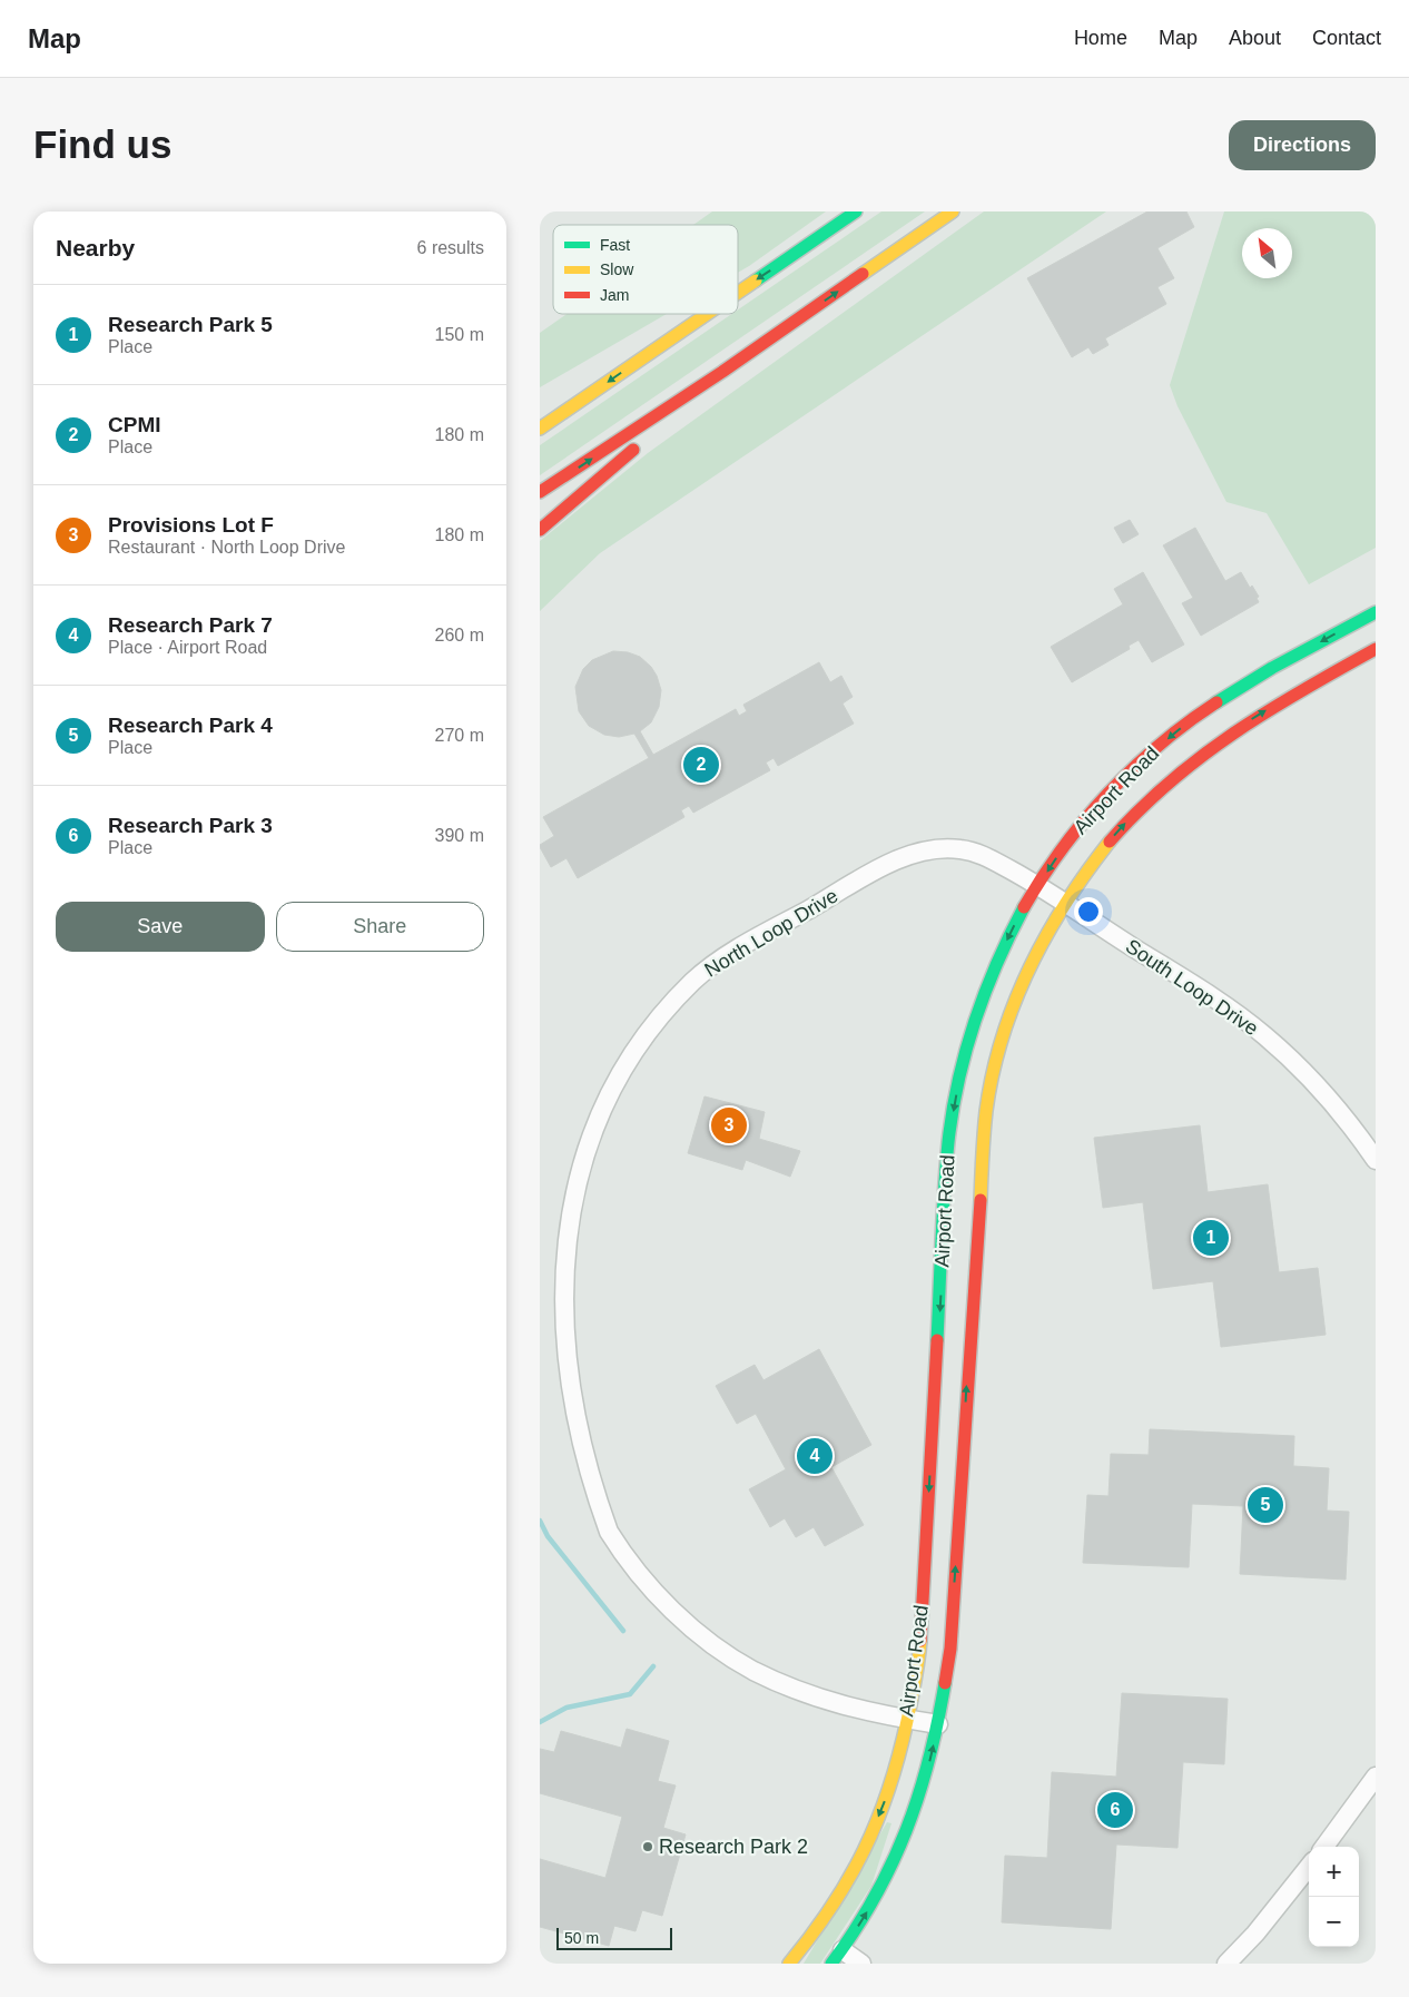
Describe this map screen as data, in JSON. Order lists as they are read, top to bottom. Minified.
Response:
{"streets":{"main road":["Airport Road"],"street":["North Loop Drive","South Loop Drive"]},"crossings":[["Airport Road","North Loop Drive"],["Airport Road","South Loop Drive"],["North Loop Drive","South Loop Drive"]],"places":["Research Park 2"],"legend":["Fast","Slow","Jam"],"scale_bar":"50 m","north":"top left","page":{"header":"Map","nav":["Home","Map","About","Contact"],"buttons":["Directions",["Save","Share"]],"title":"Find us","heading":["Nearby","6 results"],"list":[{"mark":"1","name":"Research Park 5","note":"Place","value":"150 m"},{"mark":"2","name":"CPMI","note":"Place","value":"180 m"},{"mark":"3","name":"Provisions Lot F","note":"Restaurant · North Loop Drive","value":"180 m"},{"mark":"4","name":"Research Park 7","note":"Place · Airport Road","value":"260 m"},{"mark":"5","name":"Research Park 4","note":"Place","value":"270 m"},{"mark":"6","name":"Research Park 3","note":"Place","value":"390 m"}],"pins":["2","3","1","4","5","6"],"map_buttons":["+","−"],"scale":"50 m"}}
